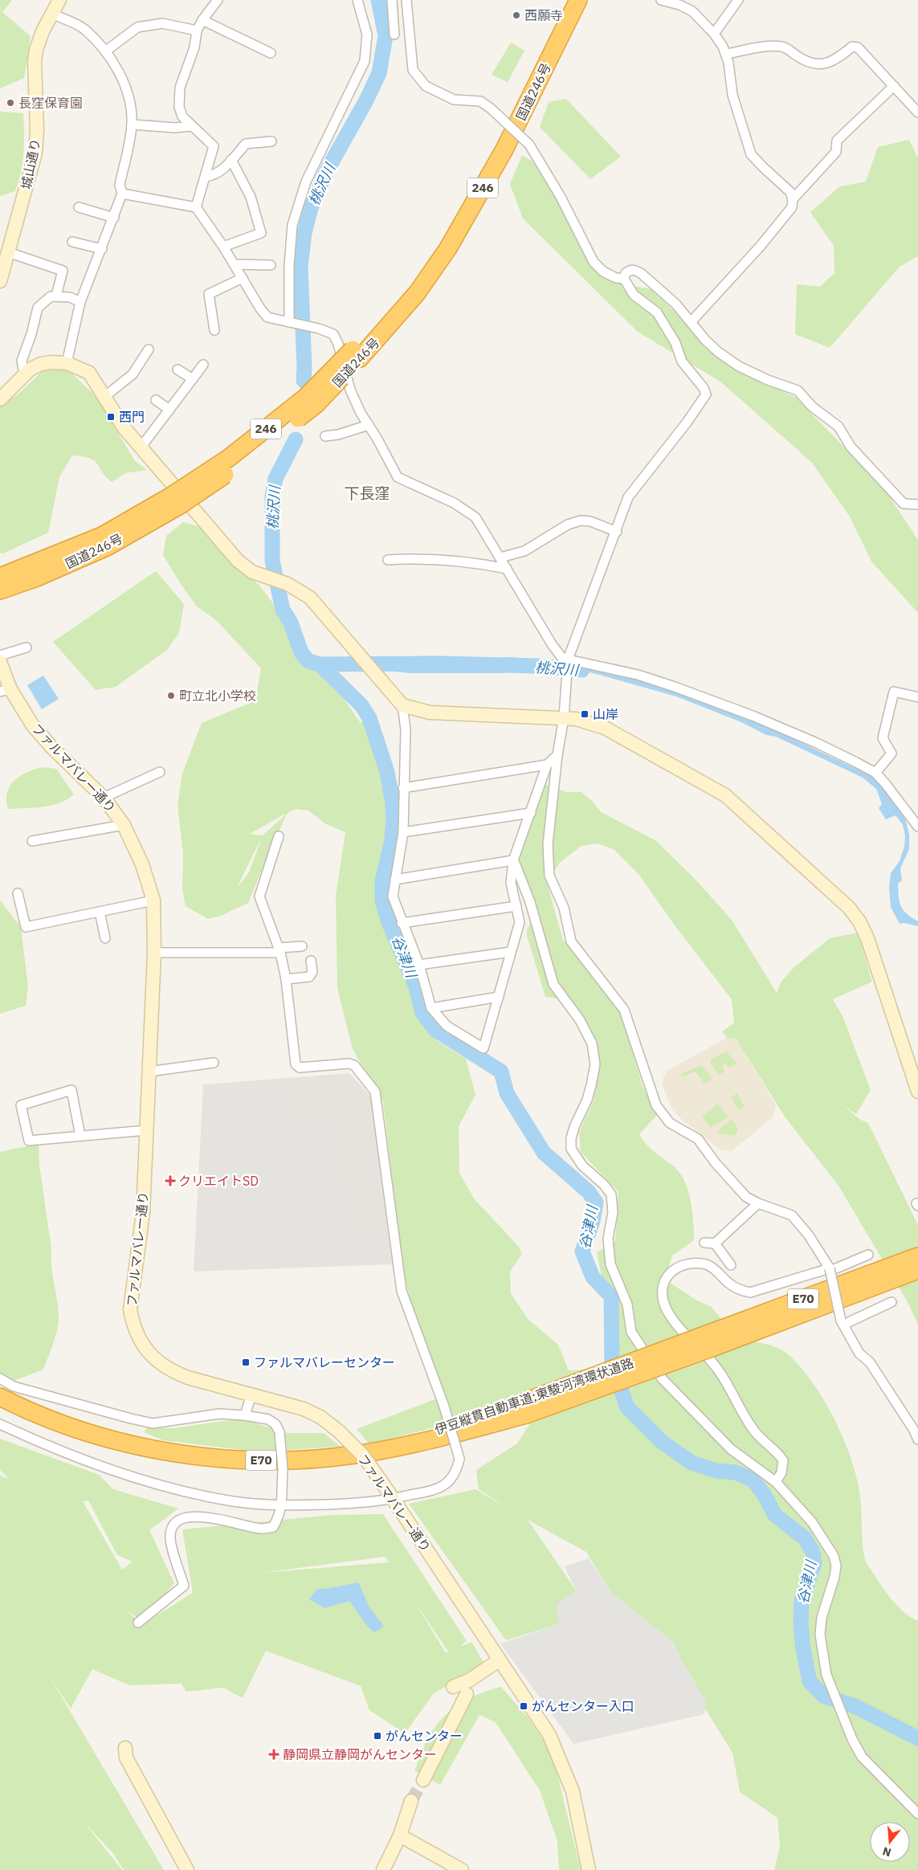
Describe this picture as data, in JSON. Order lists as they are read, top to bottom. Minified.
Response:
{"streets":{"highway":["国道246号","246","E70","伊豆縦貫自動車道;東駿河湾環状道路"],"street":["城山通り","ファルマバレー通り"]},"districts":["下長窪"],"water":["桃沢川","谷津川"],"places":{"other":["西願寺","長窪保育園","町立北小学校"],"transit":["西門","山岸","ファルマバレーセンター","がんセンター入口","がんセンター"],"health":["クリエイトSD","静岡県立静岡がんセンター"]},"north":"bottom"}
